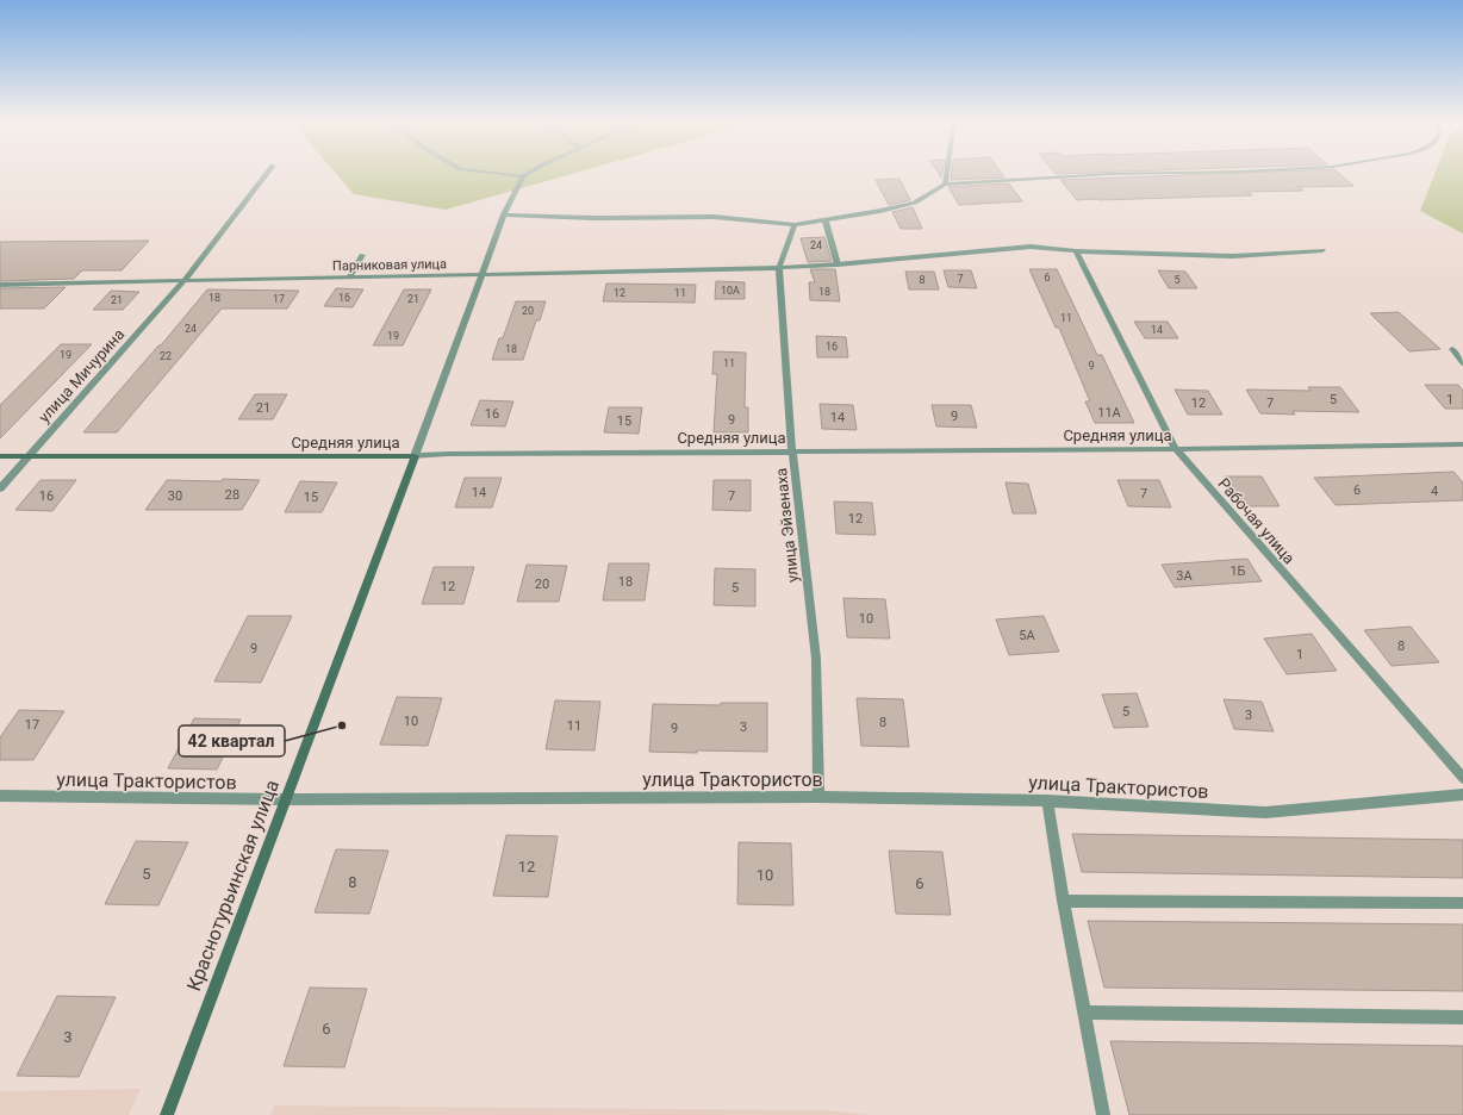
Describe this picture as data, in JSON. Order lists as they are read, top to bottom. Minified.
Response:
{"streets":{"main road":["Средняя улица","Краснотурьинская улица"],"street":["Парниковая улица","улица Мичурина","Рабочая улица","улица Эйзенаха","улица Трактористов"]},"crossings":[["Парниковая улица","улица Мичурина"],["Парниковая улица","Рабочая улица"],["Парниковая улица","улица Эйзенаха"],["улица Мичурина","Средняя улица"],["Средняя улица","Рабочая улица"],["Средняя улица","улица Эйзенаха"],["Средняя улица","Краснотурьинская улица"],["улица Эйзенаха","улица Трактористов"],["улица Трактористов","Краснотурьинская улица"]],"places":["42 квартал"],"house_numbers":["24","6","7","8","5","10А","18","12","11","18","16","17","21","21","20","11","24","14","19","16","18","19","22","11","9","5","1","12","7","21","11А","16","9","14","9","15","6","4","14","7","28","16","30","7","15","12","1Б","3А","18","20","12","5","10","5А","8","9","1","5","3","10","8","17","11","3","9","12","5","10","8","6","6","3"]}
